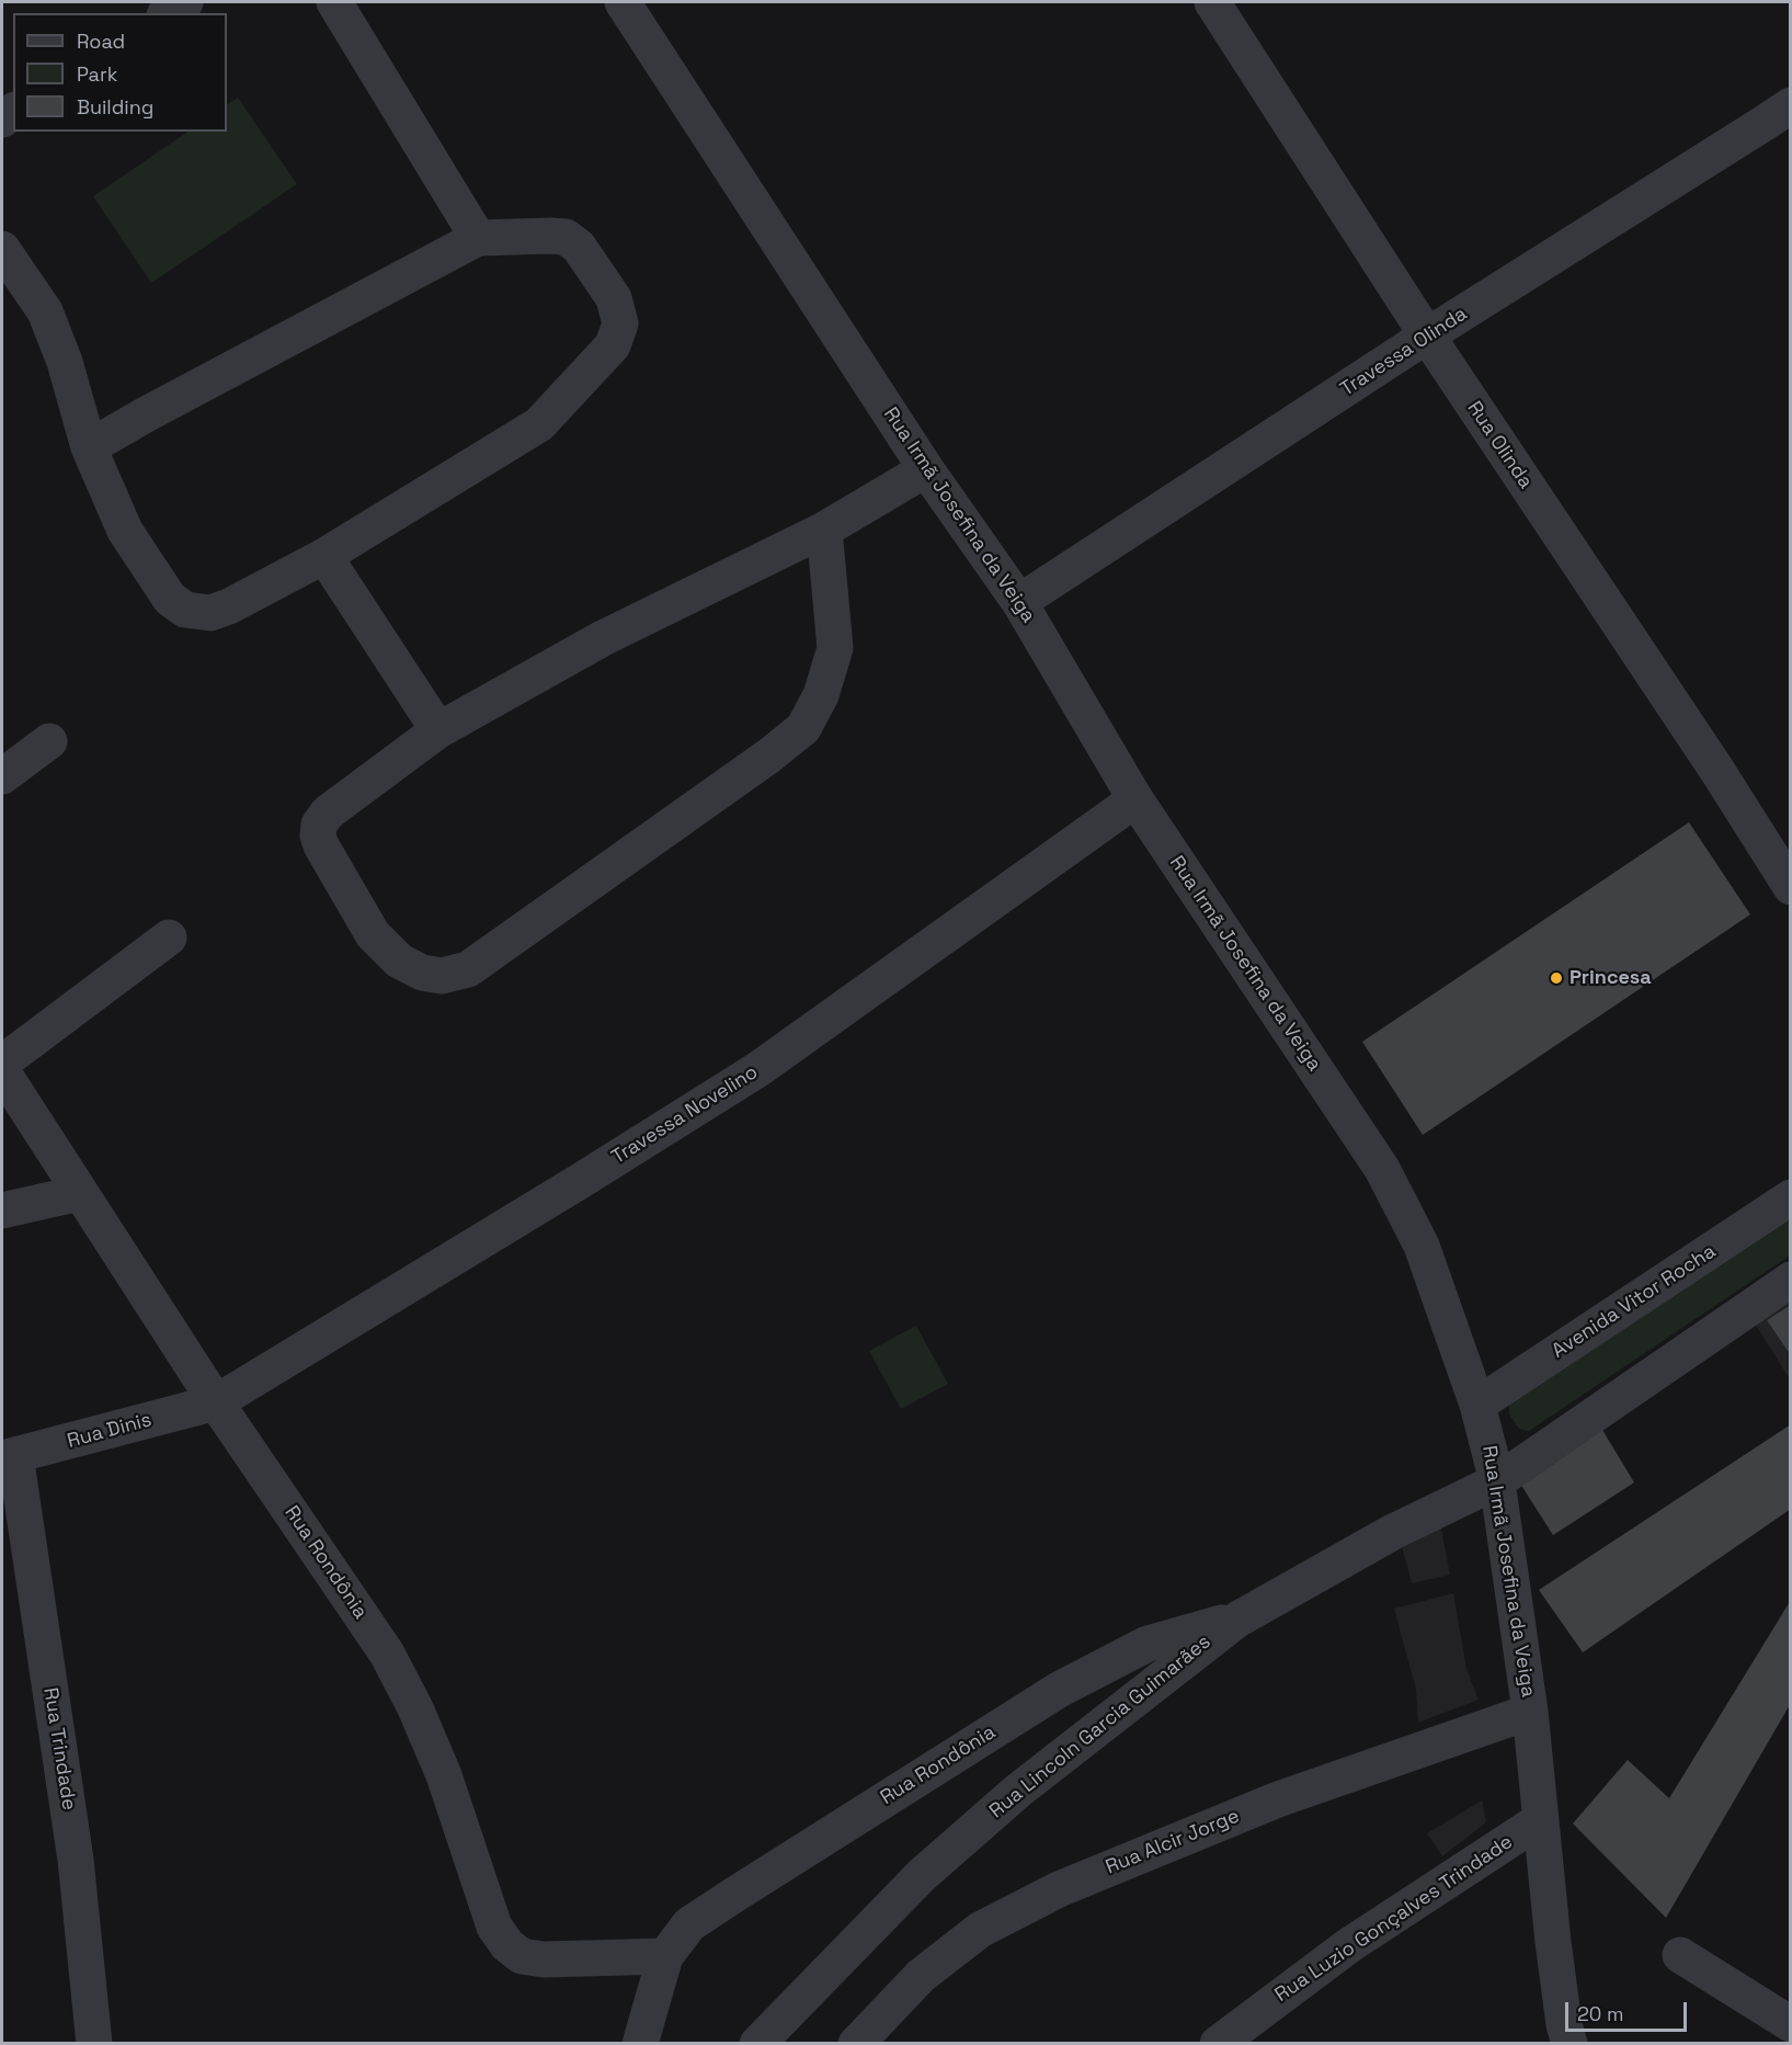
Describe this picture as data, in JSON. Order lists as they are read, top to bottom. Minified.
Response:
{"streets":{"street":["Travessa Olinda","Rua Olinda","Rua Irmã Josefina da Veiga","Travessa Novelino","Avenida Vitor Rocha","Rua Dinis","Rua Rondônia","Rua Lincoln Garcia Guimarães","Rua Trindade","Rua Alcir Jorge","Rua Luzio Gonçalves Trindade"]},"crossings":[["Travessa Olinda","Rua Olinda"],["Travessa Olinda","Rua Irmã Josefina da Veiga"],["Rua Irmã Josefina da Veiga","Travessa Novelino"],["Rua Irmã Josefina da Veiga","Avenida Vitor Rocha"],["Rua Irmã Josefina da Veiga","Rua Lincoln Garcia Guimarães"],["Rua Irmã Josefina da Veiga","Rua Alcir Jorge"],["Rua Irmã Josefina da Veiga","Rua Luzio Gonçalves Trindade"],["Travessa Novelino","Rua Dinis"],["Travessa Novelino","Rua Rondônia"],["Rua Dinis","Rua Rondônia"],["Rua Dinis","Rua Trindade"],["Rua Rondônia","Rua Lincoln Garcia Guimarães"]],"places":["Princesa"],"legend":["Road","Park","Building"],"scale_bar":"20 m"}
